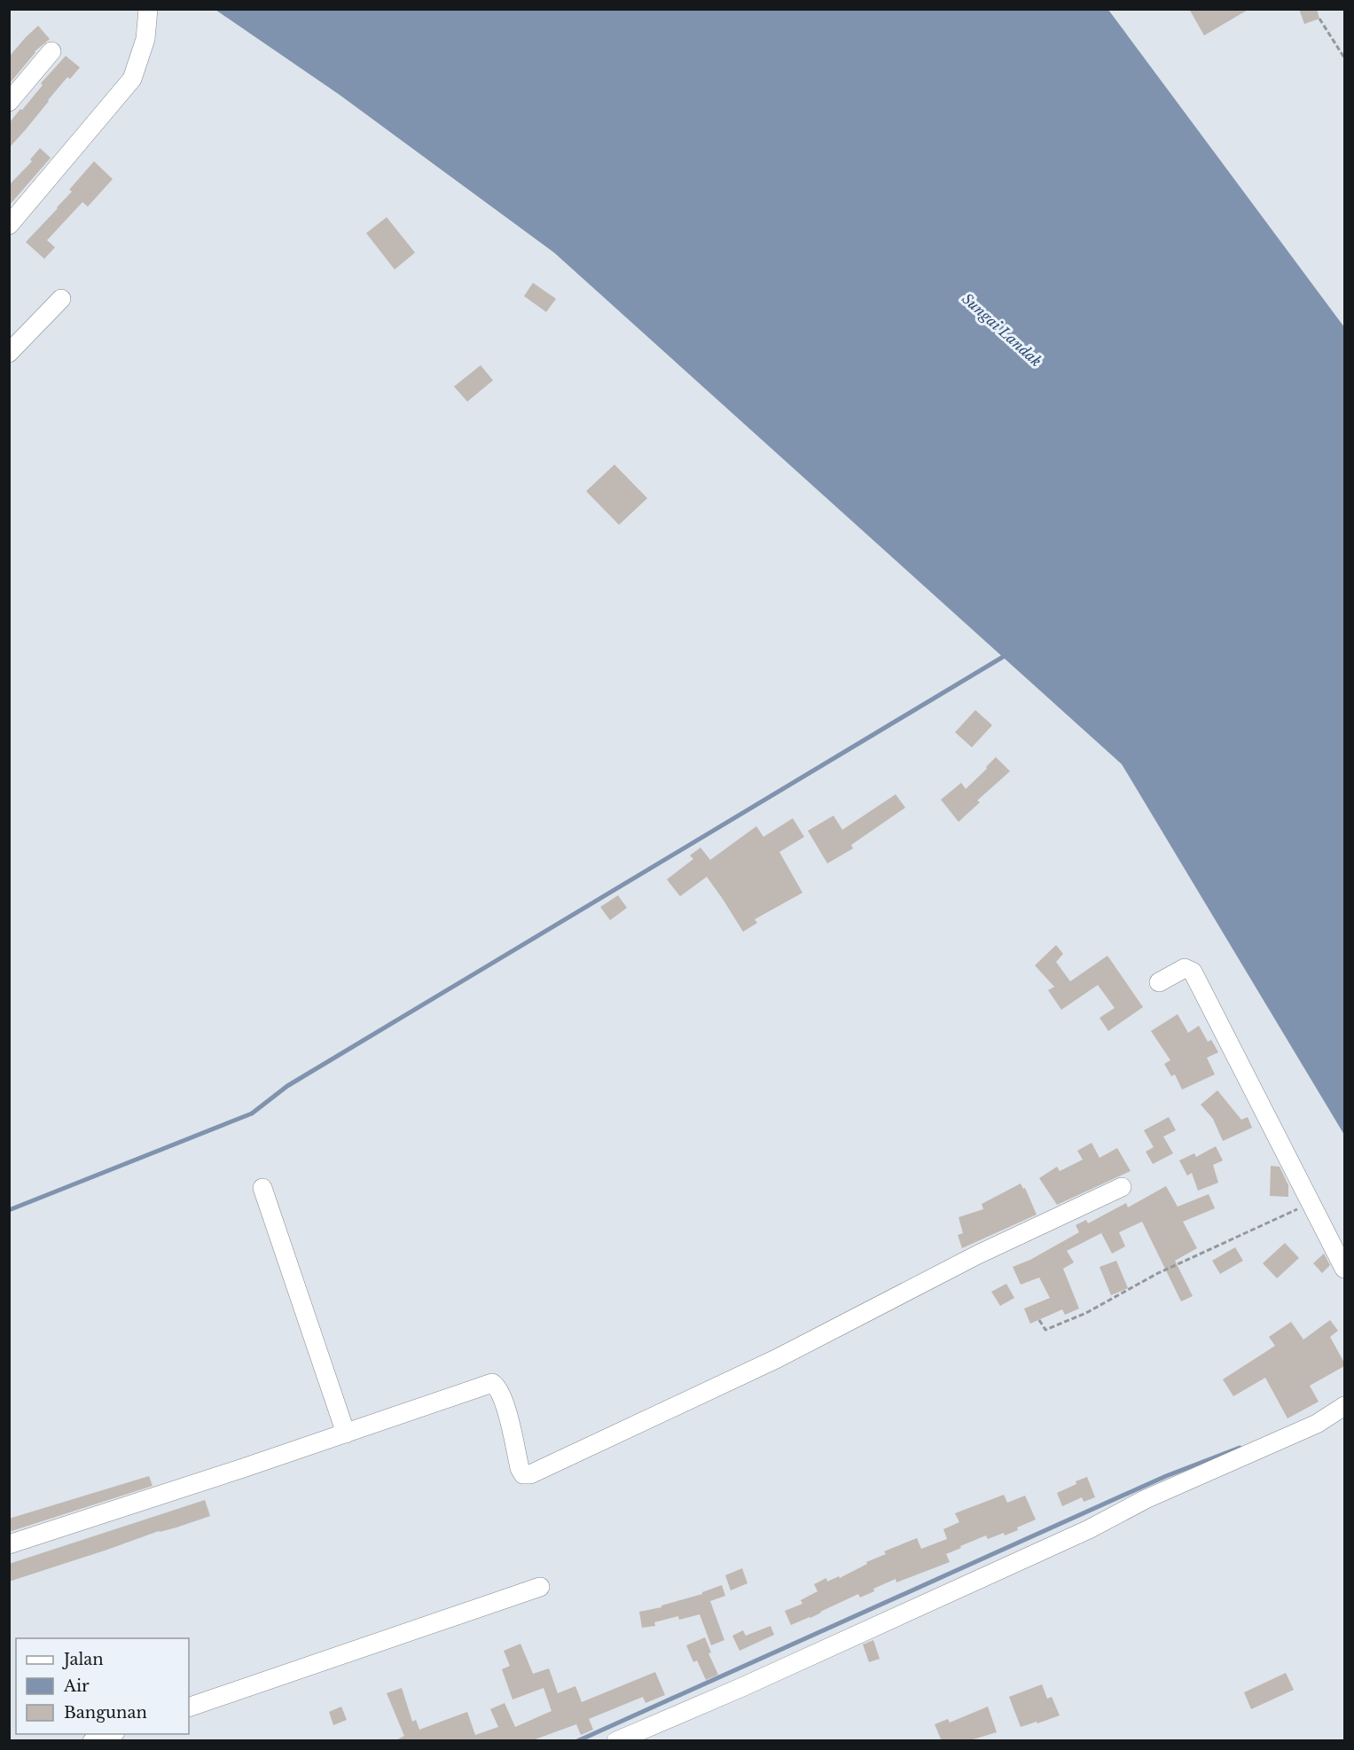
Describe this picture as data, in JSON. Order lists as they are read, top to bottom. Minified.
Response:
{"water":["Sungai Landak"],"legend":["Jalan","Air","Bangunan"]}
